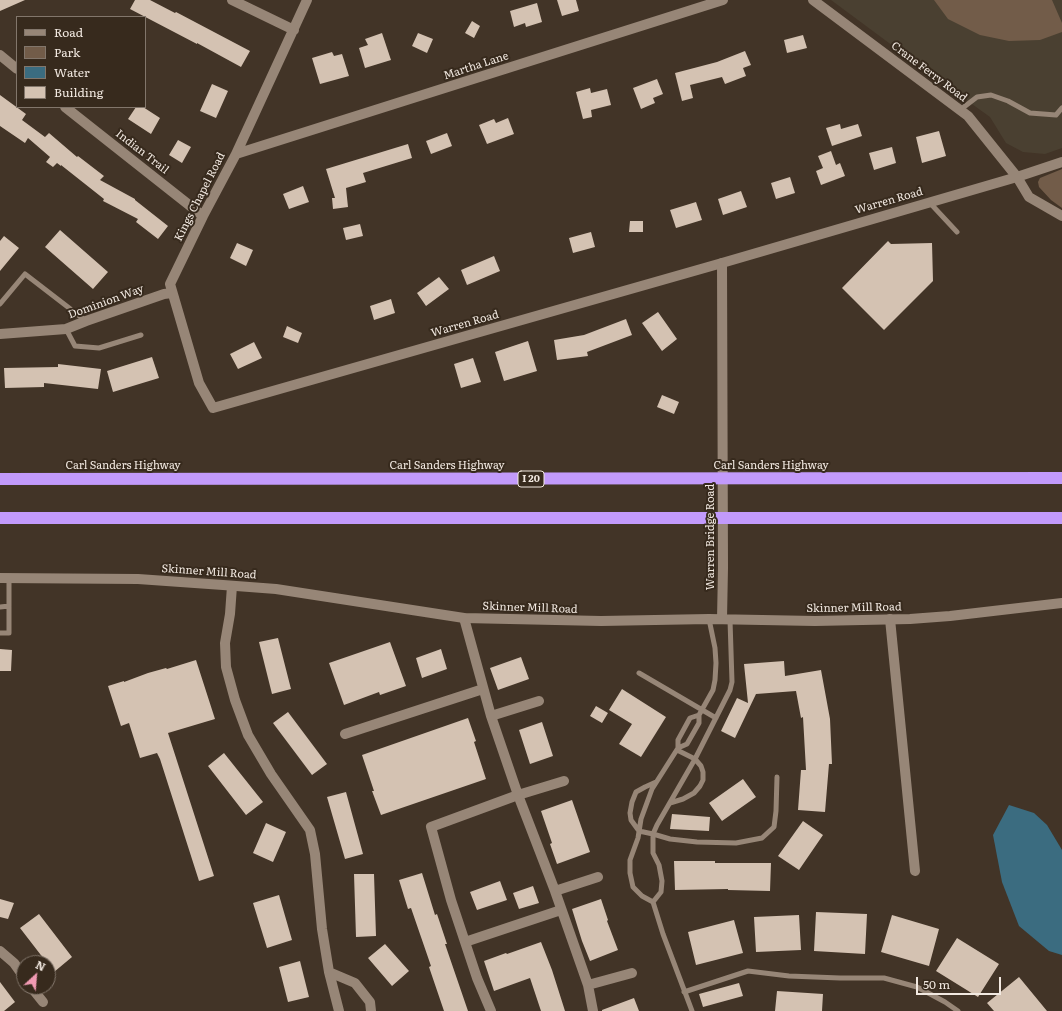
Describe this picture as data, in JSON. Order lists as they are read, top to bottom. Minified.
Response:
{"streets":{"highway":["Carl Sanders Highway","I 20"],"street":["Martha Lane","Crane Ferry Road","Indian Trail","Kings Chapel Road","Warren Road","Dominion Way","Warren Bridge Road","Skinner Mill Road"]},"crossings":[["Martha Lane","Kings Chapel Road"],["Crane Ferry Road","Warren Road"],["Indian Trail","Kings Chapel Road"],["Kings Chapel Road","Warren Road"],["Kings Chapel Road","Dominion Way"],["Warren Road","Warren Bridge Road"],["Warren Bridge Road","Skinner Mill Road"]],"legend":["Road","Park","Water","Building"],"scale_bar":"50 m","north":"top right"}
